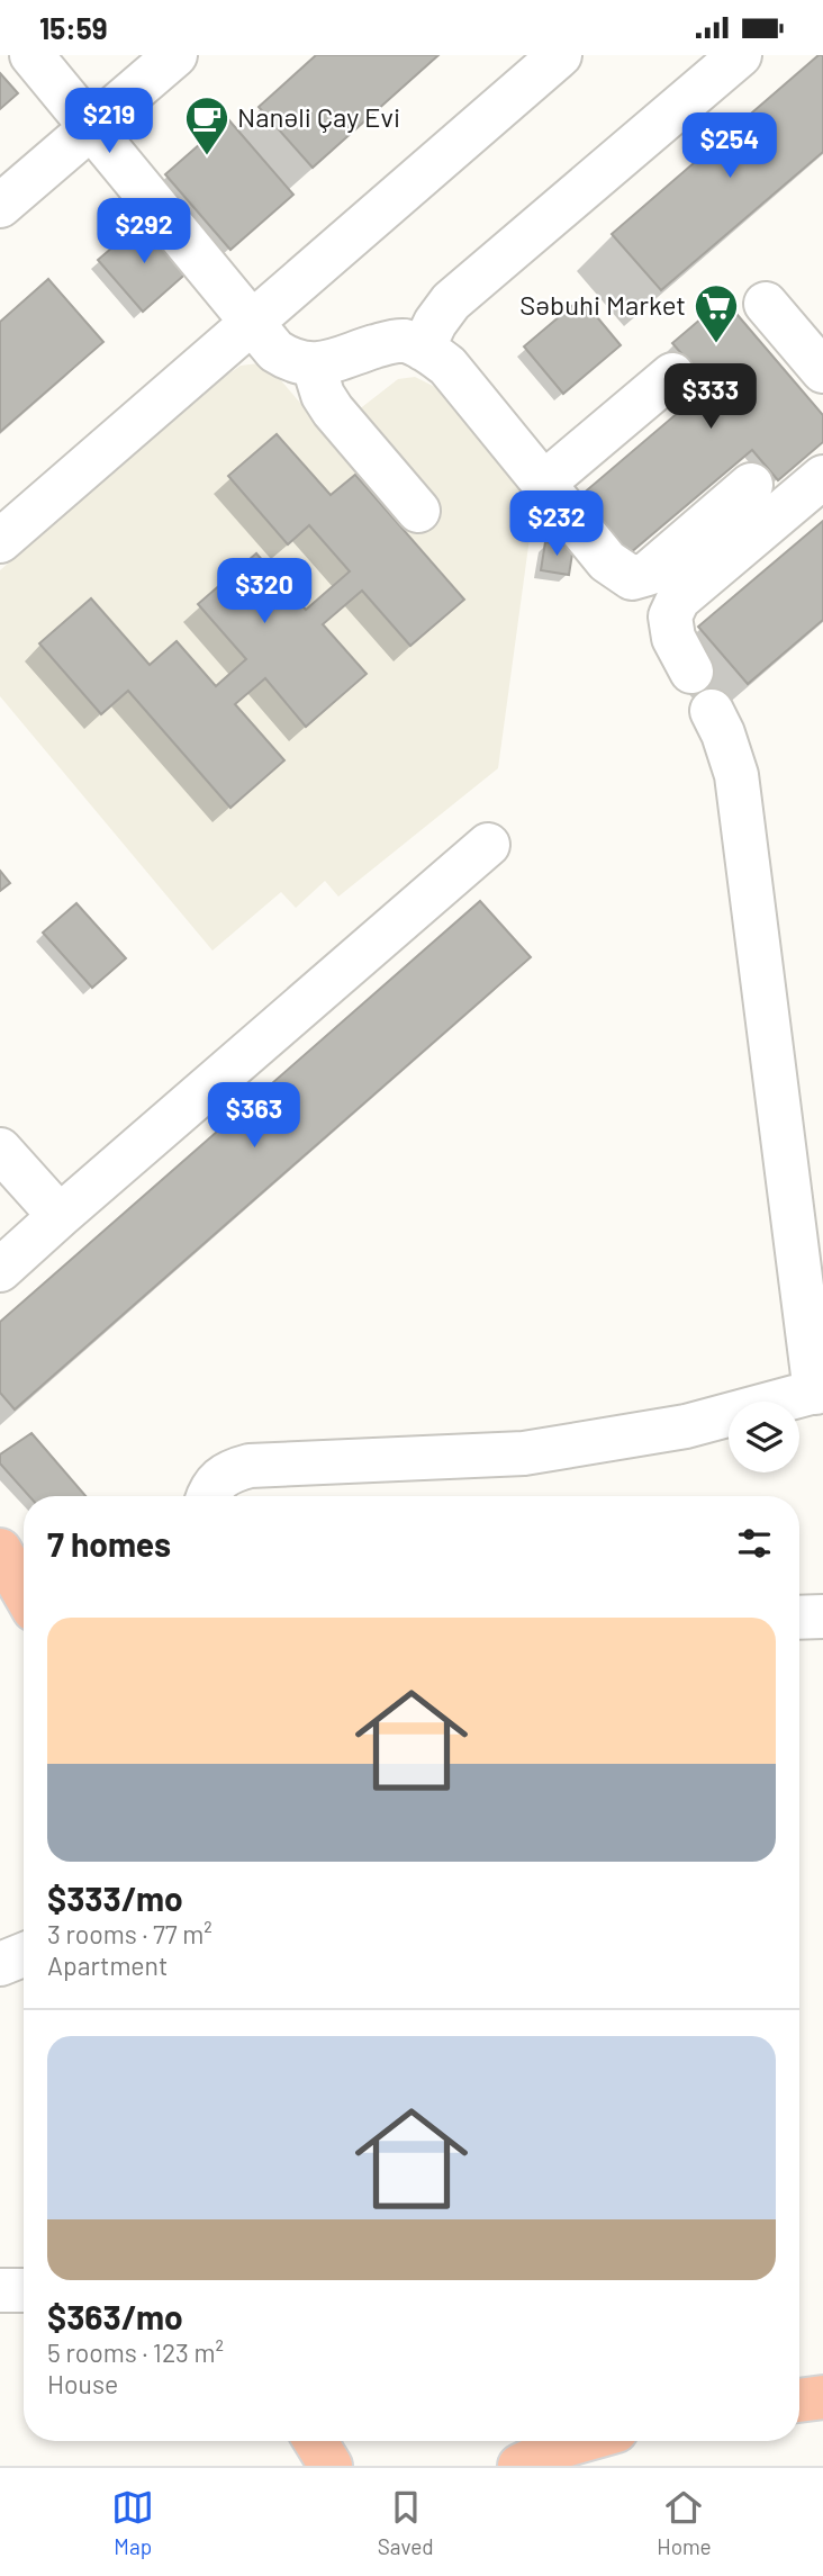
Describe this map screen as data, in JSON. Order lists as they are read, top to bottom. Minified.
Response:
{"places":{"cafe":["Nanəli Çay Evi"],"supermarket":["Səbuhi Market"]},"page":{"status":"15:59","price":["$219","$254","$292","$333","$232","$320","$363"],"heading":"7 homes","list":[{"name":"$333/mo","note":"3 rooms · 77 m² · Apartment"},{"name":"$363/mo","note":"5 rooms · 123 m² · House"}],"tabs":["Map","Saved","Home"]}}
